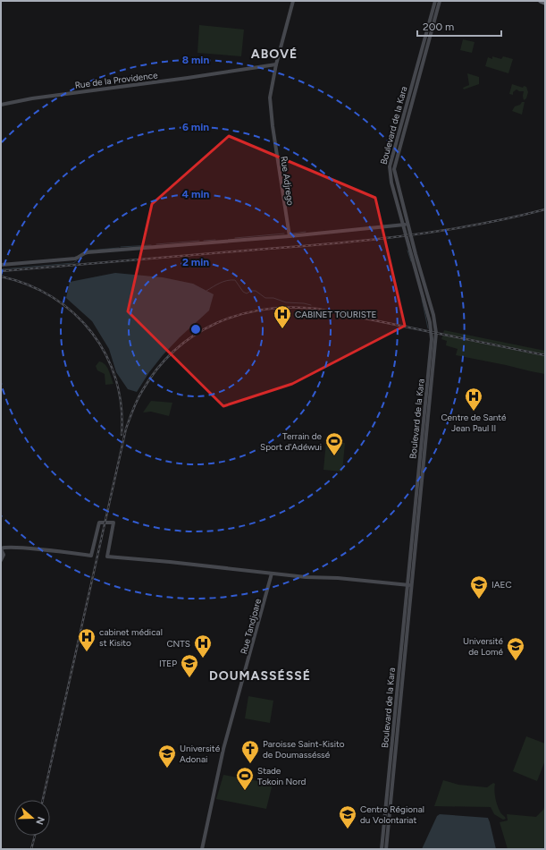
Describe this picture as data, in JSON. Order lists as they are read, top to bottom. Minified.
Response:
{"streets":{"main road":["Rue de la Providence","Boulevard de la Kara","Rue Adjrego","Rue Tandjoare"]},"crossings":[["Rue de la Providence","Rue Adjrego"]],"districts":["ABOVÉ","DOUMASSÉSSÉ"],"places":{"hospital":["CABINET TOURISTE","Centre de Santé Jean Paul II","cabinet médical st Kisito","CNTS"],"sports":["Terrain de Sport d'Adéwui","Stade Tokoin Nord"],"school or university":["IAEC","Université de Lomé","ITEP","Université Adonai","Centre Régional du Volontariat"],"church":["Paroisse Saint-Kisito de Doumasséssé"]},"scale_bar":"200 m","north":"right","rings":["8 min","6 min","4 min","2 min"]}
